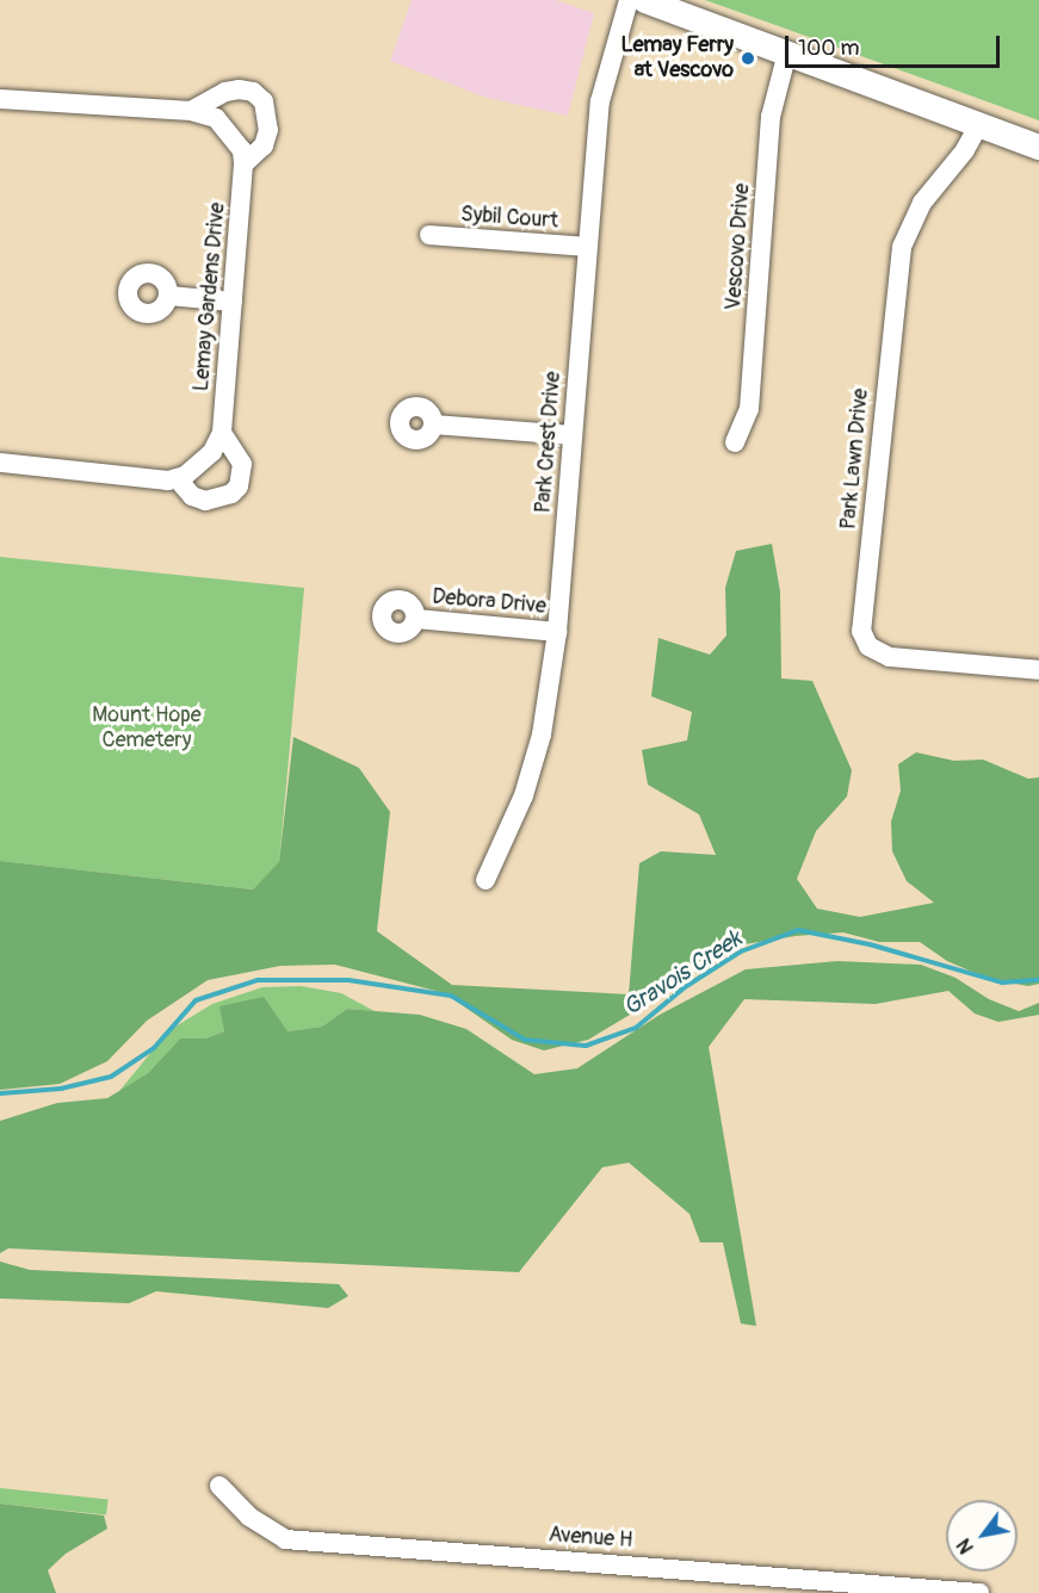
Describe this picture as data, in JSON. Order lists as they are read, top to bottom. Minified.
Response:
{"streets":{"street":["Sybil Court","Vescovo Drive","Lemay Gardens Drive","Park Crest Drive","Park Lawn Drive","Debora Drive","Avenue H"]},"crossings":[["Sybil Court","Park Crest Drive"],["Park Crest Drive","Debora Drive"]],"water":["Gravois Creek"],"parks":["Mount Hope Cemetery"],"places":["Lemay Ferry at Vescovo"],"scale_bar":"100 m","north":"bottom left"}
